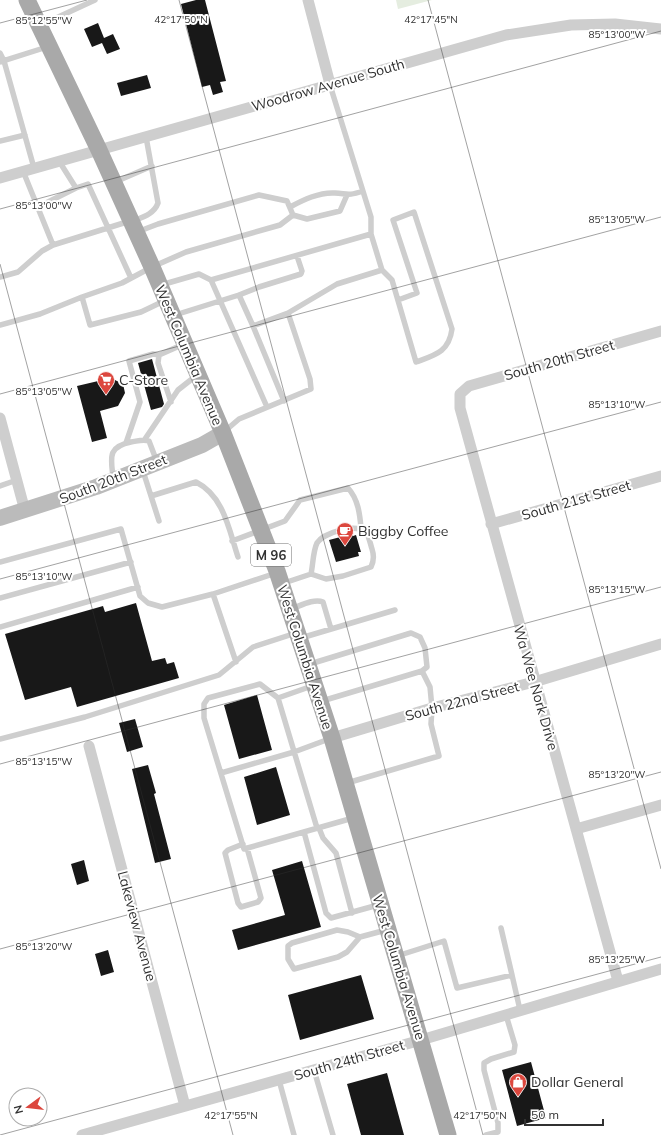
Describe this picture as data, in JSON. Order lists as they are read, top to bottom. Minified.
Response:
{"streets":{"main road":["West Columbia Avenue","South 20th Street","M 96"],"street":["Woodrow Avenue South","South 21st Street","Wa Wee Nork Drive","South 22nd Street","Lakeview Avenue","South 24th Street"]},"crossings":[["Woodrow Avenue South","West Columbia Avenue"],["West Columbia Avenue","South 20th Street"],["West Columbia Avenue","South 22nd Street"],["West Columbia Avenue","South 24th Street"],["South 20th Street","Wa Wee Nork Drive"],["South 21st Street","Wa Wee Nork Drive"],["Wa Wee Nork Drive","South 22nd Street"],["Wa Wee Nork Drive","South 24th Street"],["Lakeview Avenue","South 24th Street"]],"places":{"supermarket":["C-Store"],"cafe":["Biggby Coffee"],"shop":["Dollar General"]},"scale_bar":"50 m","north":"left","coordinates":["42°17'50\"N","42°17'45\"N","85°12'55\"W","85°13'00\"W","85°13'05\"W","85°13'10\"W","85°13'15\"W","85°13'20\"W","85°13'25\"W","42°17'55\"N"]}
